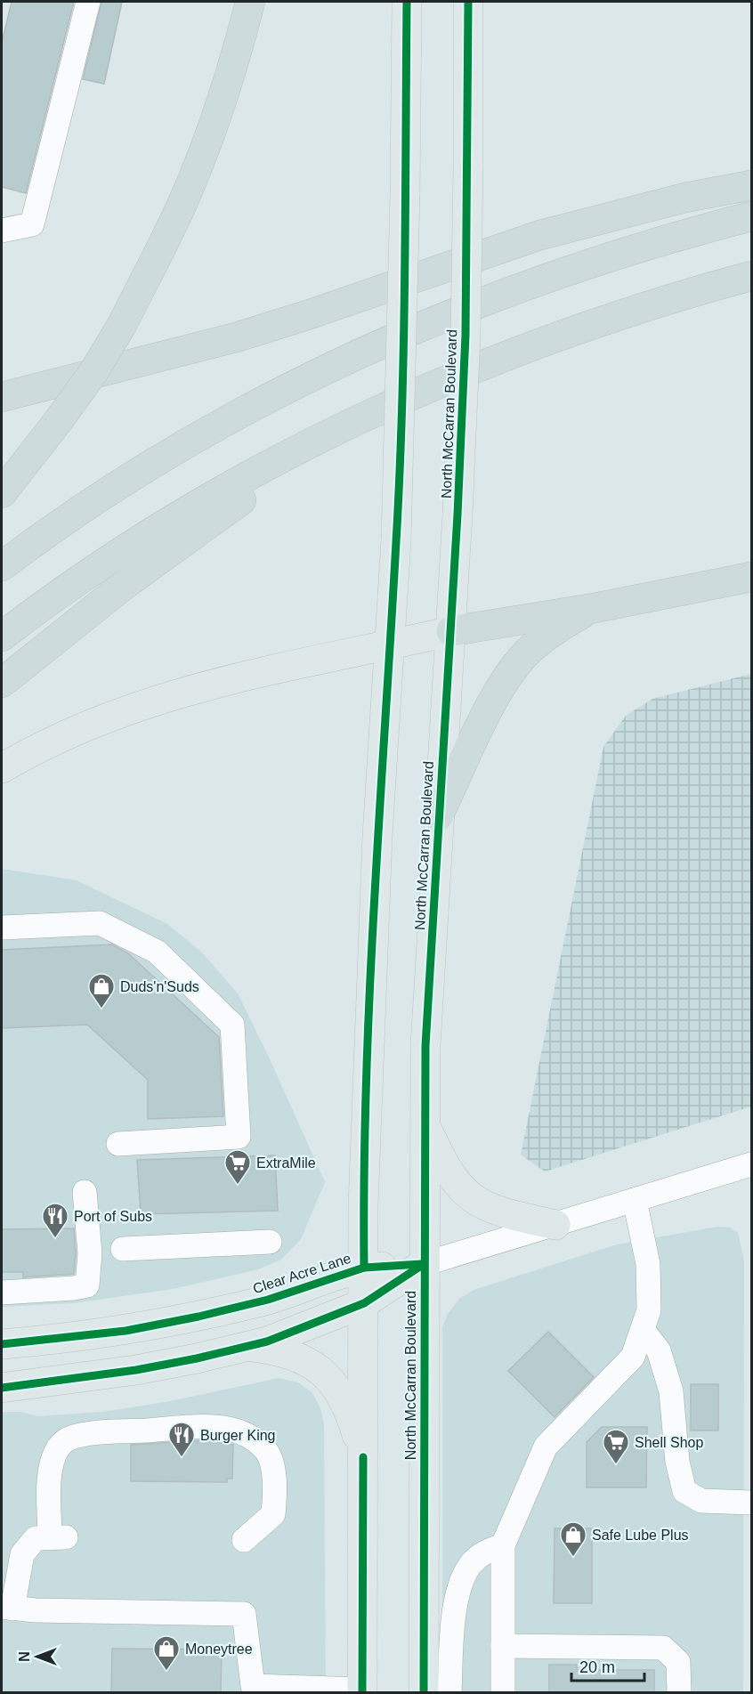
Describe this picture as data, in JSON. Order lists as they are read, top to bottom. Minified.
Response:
{"streets":{"main road":["North McCarran Boulevard","Clear Acre Lane"]},"crossings":[["North McCarran Boulevard","Clear Acre Lane"]],"places":{"shop":["Duds'n'Suds","Safe Lube Plus","Moneytree"],"supermarket":["ExtraMile","Shell Shop"],"restaurant":["Port of Subs","Burger King"]},"scale_bar":"20 m","north":"left"}
